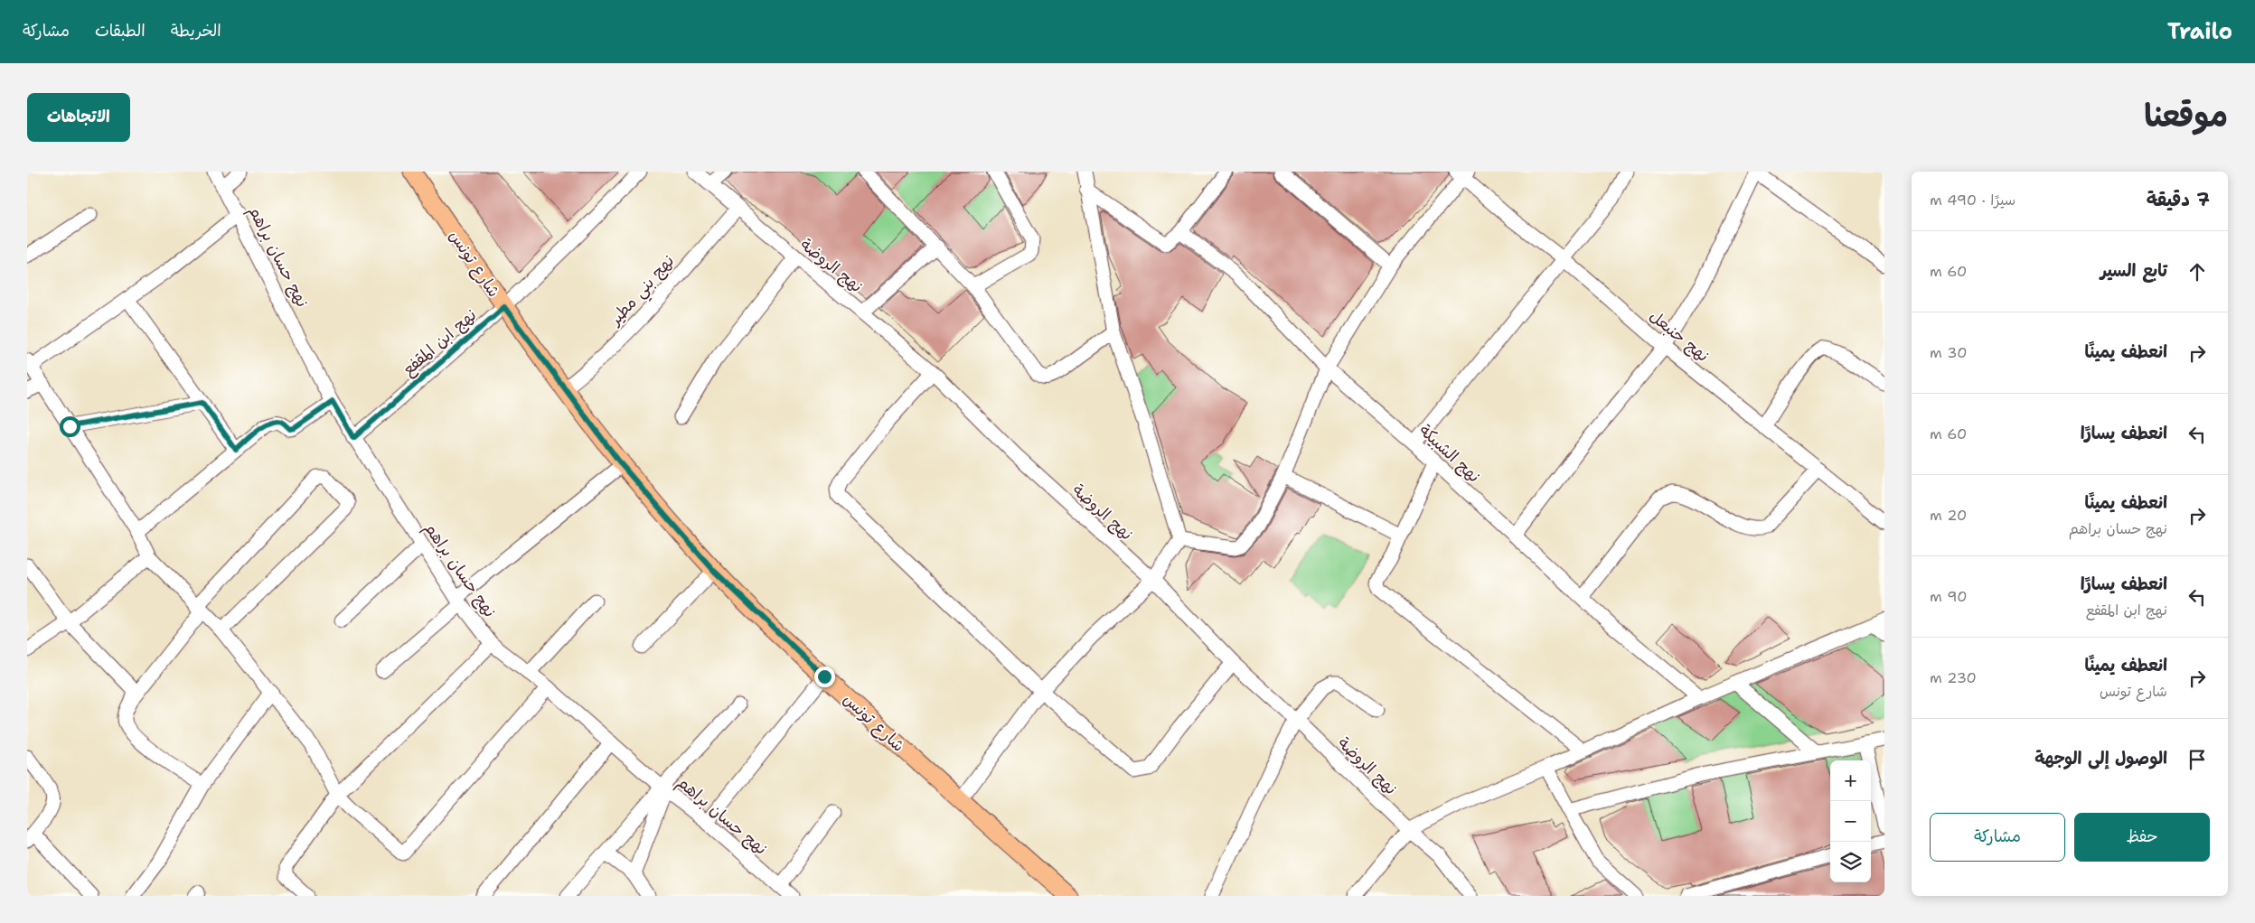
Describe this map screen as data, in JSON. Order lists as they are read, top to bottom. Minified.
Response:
{"streets":{"main road":["شارع تونس"],"street":["نهج حسان براهم","نهج الروضة","نهج بني مطير","نهج حنبعل","نهج ابن المقفع","نهج الشبيكة"]},"crossings":[["نهج حسان براهم","نهج ابن المقفع"],["شارع تونس","نهج بني مطير"],["شارع تونس","نهج ابن المقفع"],["نهج الروضة","نهج بني مطير"]],"page":{"header":"Trailo","nav":["الخريطة","الطبقات","مشاركة"],"title":"موقعنا","buttons":["الاتجاهات",["حفظ","مشاركة"]],"heading":["7 دقيقة","سيرًا · 490 m"],"list":[["تابع السير","60 m"],["انعطف يمينًا","30 m"],["انعطف يسارًا","60 m"],["انعطف يمينًا","نهج حسان براهم","20 m"],["انعطف يسارًا","نهج ابن المقفع","90 m"],["انعطف يمينًا","شارع تونس","230 m"],"الوصول إلى الوجهة"],"map_buttons":["+","−"]}}
